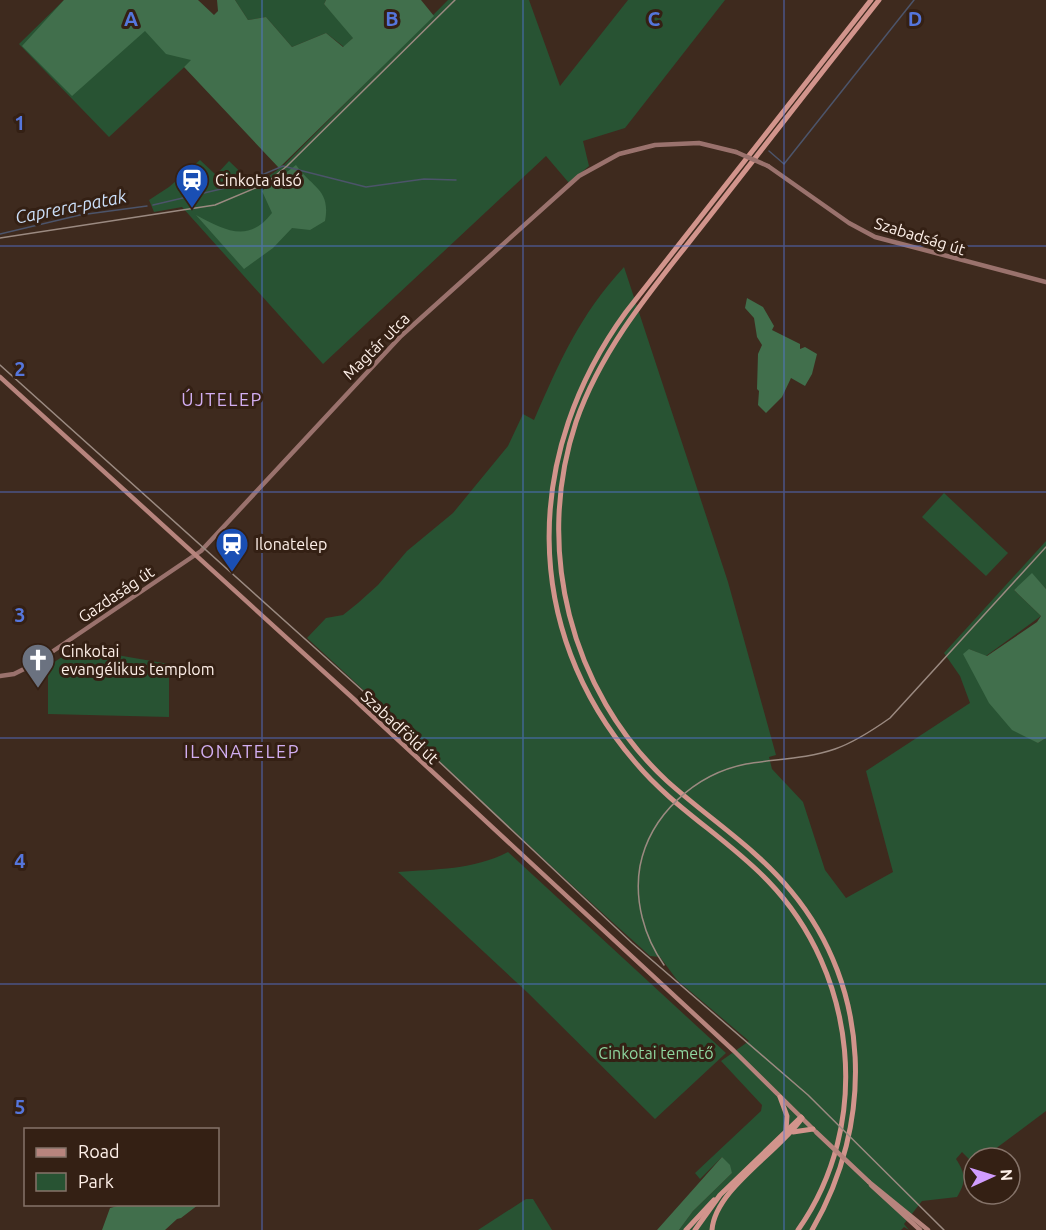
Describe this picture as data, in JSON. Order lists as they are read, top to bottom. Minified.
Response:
{"streets":{"main road":["Szabadföld út"],"street":["Szabadság út","Magtár utca","Gazdaság út"]},"crossings":[["Szabadság út","Magtár utca"],["Magtár utca","Gazdaság út"],["Magtár utca","Szabadföld út"],["Gazdaság út","Szabadföld út"]],"districts":["ÚJTELEP","ILONATELEP"],"water":["Caprera-patak"],"parks":["Cinkotai temető"],"places":{"station":["Cinkota alsó","Ilonatelep"],"church":["Cinkotai evangélikus templom"]},"legend":["Road","Park"],"north":"right","grid":{"columns":["A","B","C","D"],"rows":["1","2","3","4","5"]}}
